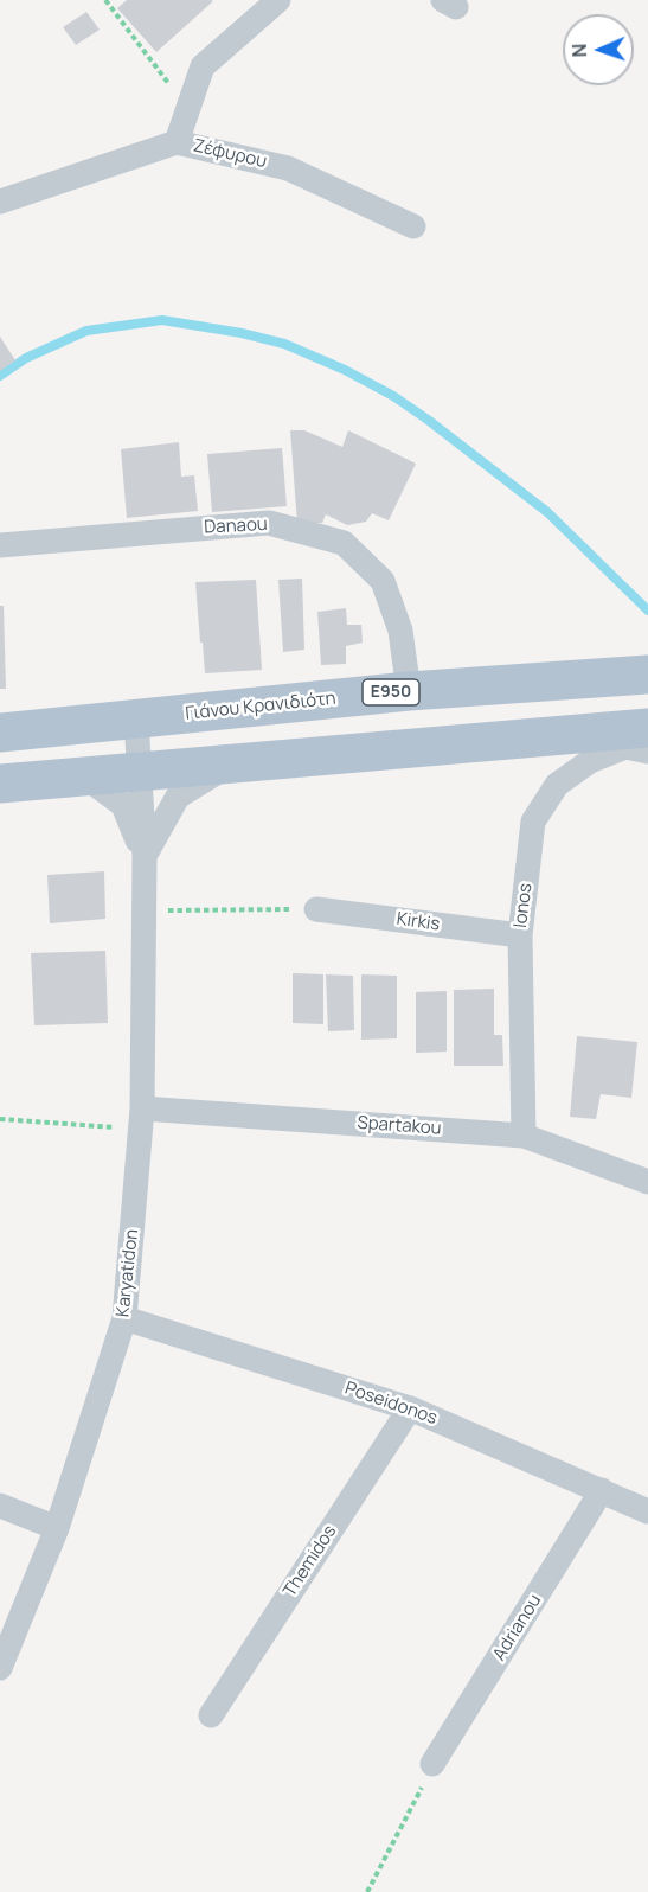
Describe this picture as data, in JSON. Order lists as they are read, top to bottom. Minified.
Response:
{"streets":{"main road":["E950","Γιάνου Κρανιδιότη"],"street":["Ζέφυρου","Danaou","Ionos","Kirkis","Spartakou","Karyatidon","Poseidonos","Themidos","Adrianou"]},"crossings":[["Danaou","Γιάνου Κρανιδιότη"],["Γιάνου Κρανιδιότη","Karyatidon"],["Ionos","Kirkis"],["Ionos","Spartakou"],["Spartakou","Karyatidon"],["Karyatidon","Poseidonos"],["Poseidonos","Themidos"],["Poseidonos","Adrianou"]],"north":"left"}
